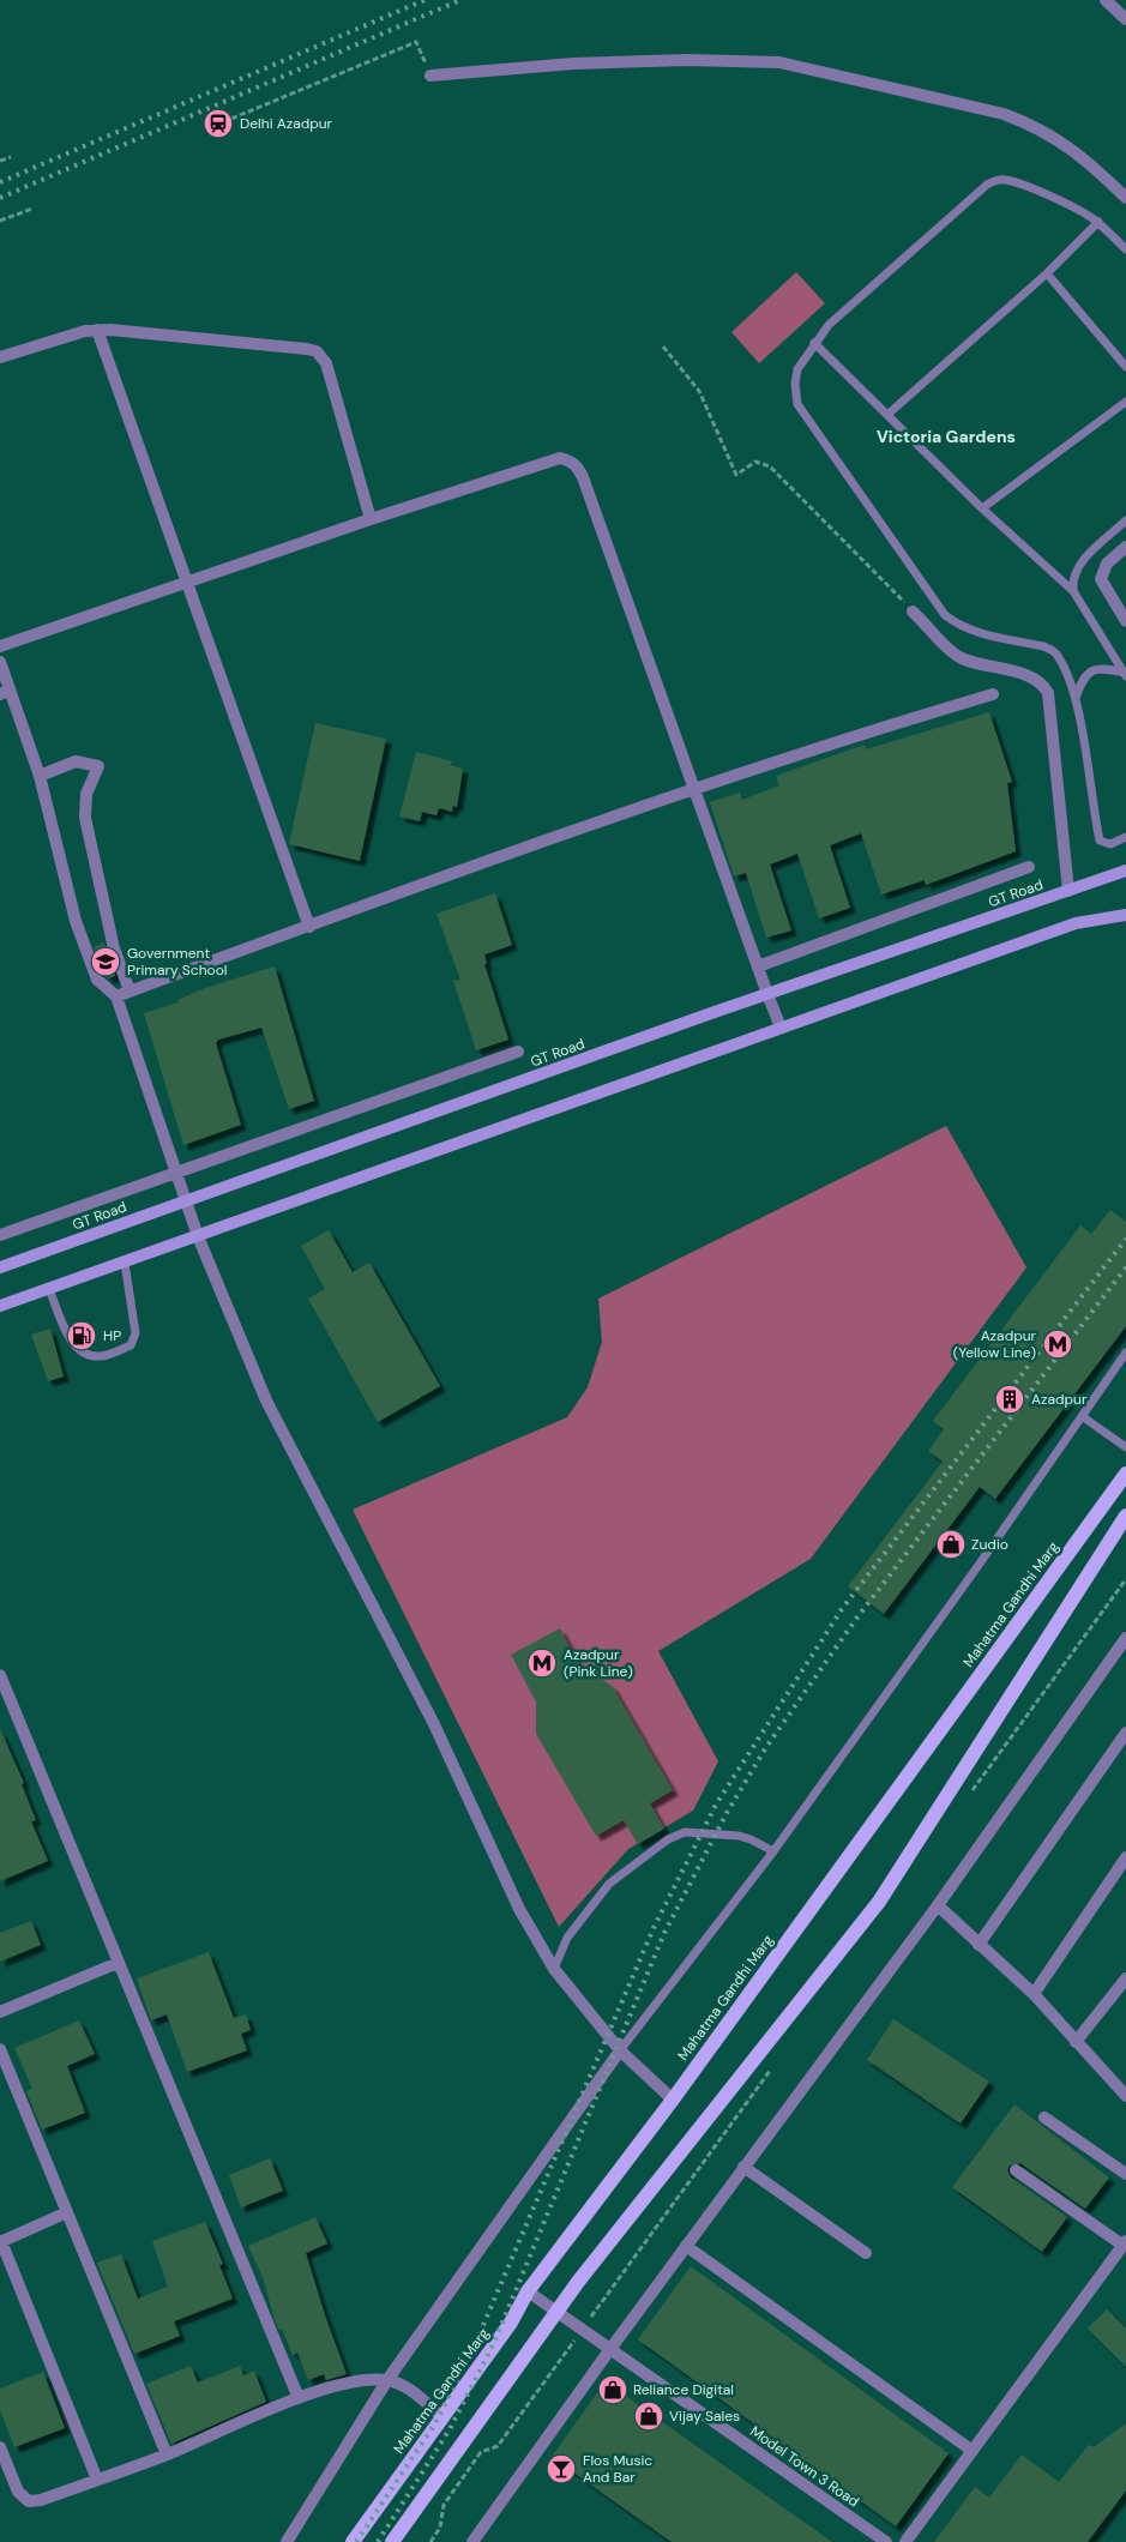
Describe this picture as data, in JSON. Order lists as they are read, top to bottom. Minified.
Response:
{"streets":{"main road":["GT Road","Mahatma Gandhi Marg"],"street":["Model Town 3 Road"]},"crossings":[["Mahatma Gandhi Marg","Model Town 3 Road"]],"districts":["Victoria Gardens"],"places":{"station":["Delhi Azadpur"],"school or university":["Government Primary School"],"fuel station":["HP"],"metro station":["Azadpur (Yellow Line)","Azadpur (Pink Line)"],"building":["Azadpur"],"shop":["Zudio","Reliance Digital","Vijay Sales"],"bar":["Flos Music And Bar"]}}
